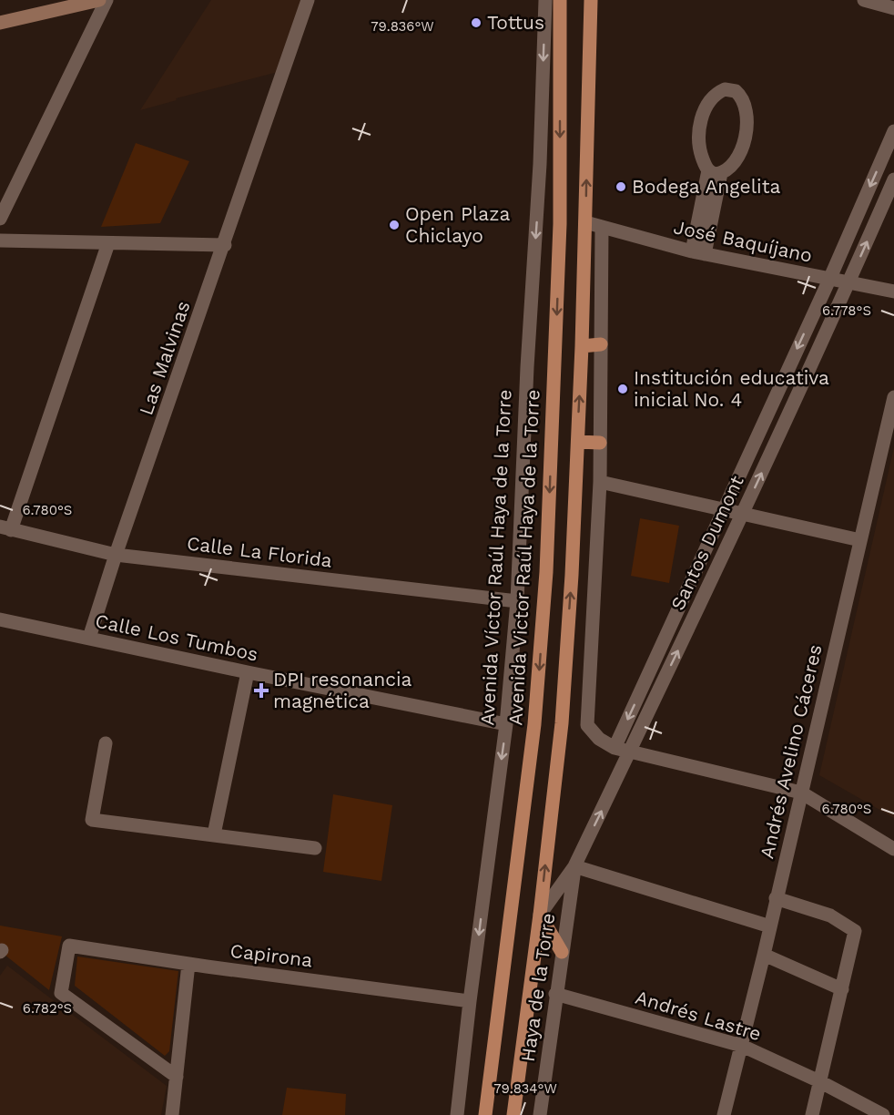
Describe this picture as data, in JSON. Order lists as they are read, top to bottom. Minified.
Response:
{"streets":{"main road":["Avenida Victor Raúl Haya de la Torre"],"street":["José Baquíjano","Las Malvinas","Santos Dumont","Calle La Florida","Avenida Víctor Raúl Haya de la Torre","Calle Los Tumbos","Andrés Avelino Cáceres","Capirona","Haya de la Torre","Andrés Lastre"]},"crossings":[["José Baquíjano","Santos Dumont"],["Las Malvinas","Calle La Florida"],["Las Malvinas","Calle Los Tumbos"],["Santos Dumont","Haya de la Torre"],["Calle La Florida","Avenida Víctor Raúl Haya de la Torre"],["Avenida Víctor Raúl Haya de la Torre","Calle Los Tumbos"],["Avenida Víctor Raúl Haya de la Torre","Capirona"],["Andrés Avelino Cáceres","Andrés Lastre"],["Haya de la Torre","Andrés Lastre"]],"places":{"other":["Tottus","Bodega Angelita","Open Plaza Chiclayo","Institución educativa inicial No. 4"],"health":["DPI resonancia magnética"]},"coordinates":["79.836°W","6.778°S","6.780°S","6.782°S","79.834°W"]}
